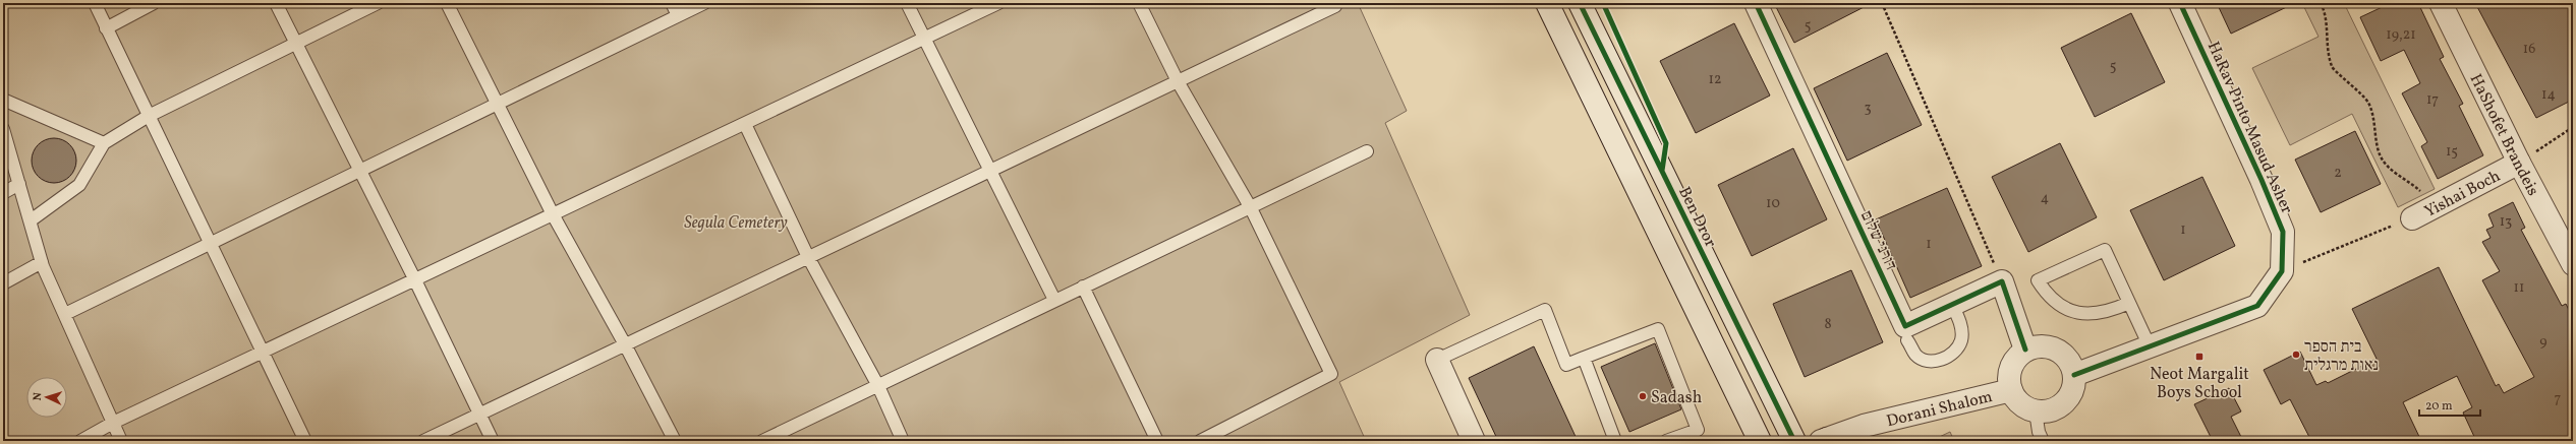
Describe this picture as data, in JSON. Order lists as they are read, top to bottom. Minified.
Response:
{"streets":{"street":["HaRav Pinto Masud Asher","HaShofet Brandeis","Yishai Boch","Ben Dror","דורני שלום","Dorani Shalom"]},"crossings":[["HaShofet Brandeis","Yishai Boch"]],"parks":["Segula Cemetery"],"places":{"other":["בית הספר נאות מרגלית","Sadash"],"transit":["Neot Margalit Boys School"]},"house_numbers":["5","19,21","16","5","12","14","17","3","15","2","4","10","13","1","1","11","8","9","7"],"scale_bar":"20 m","north":"left"}
